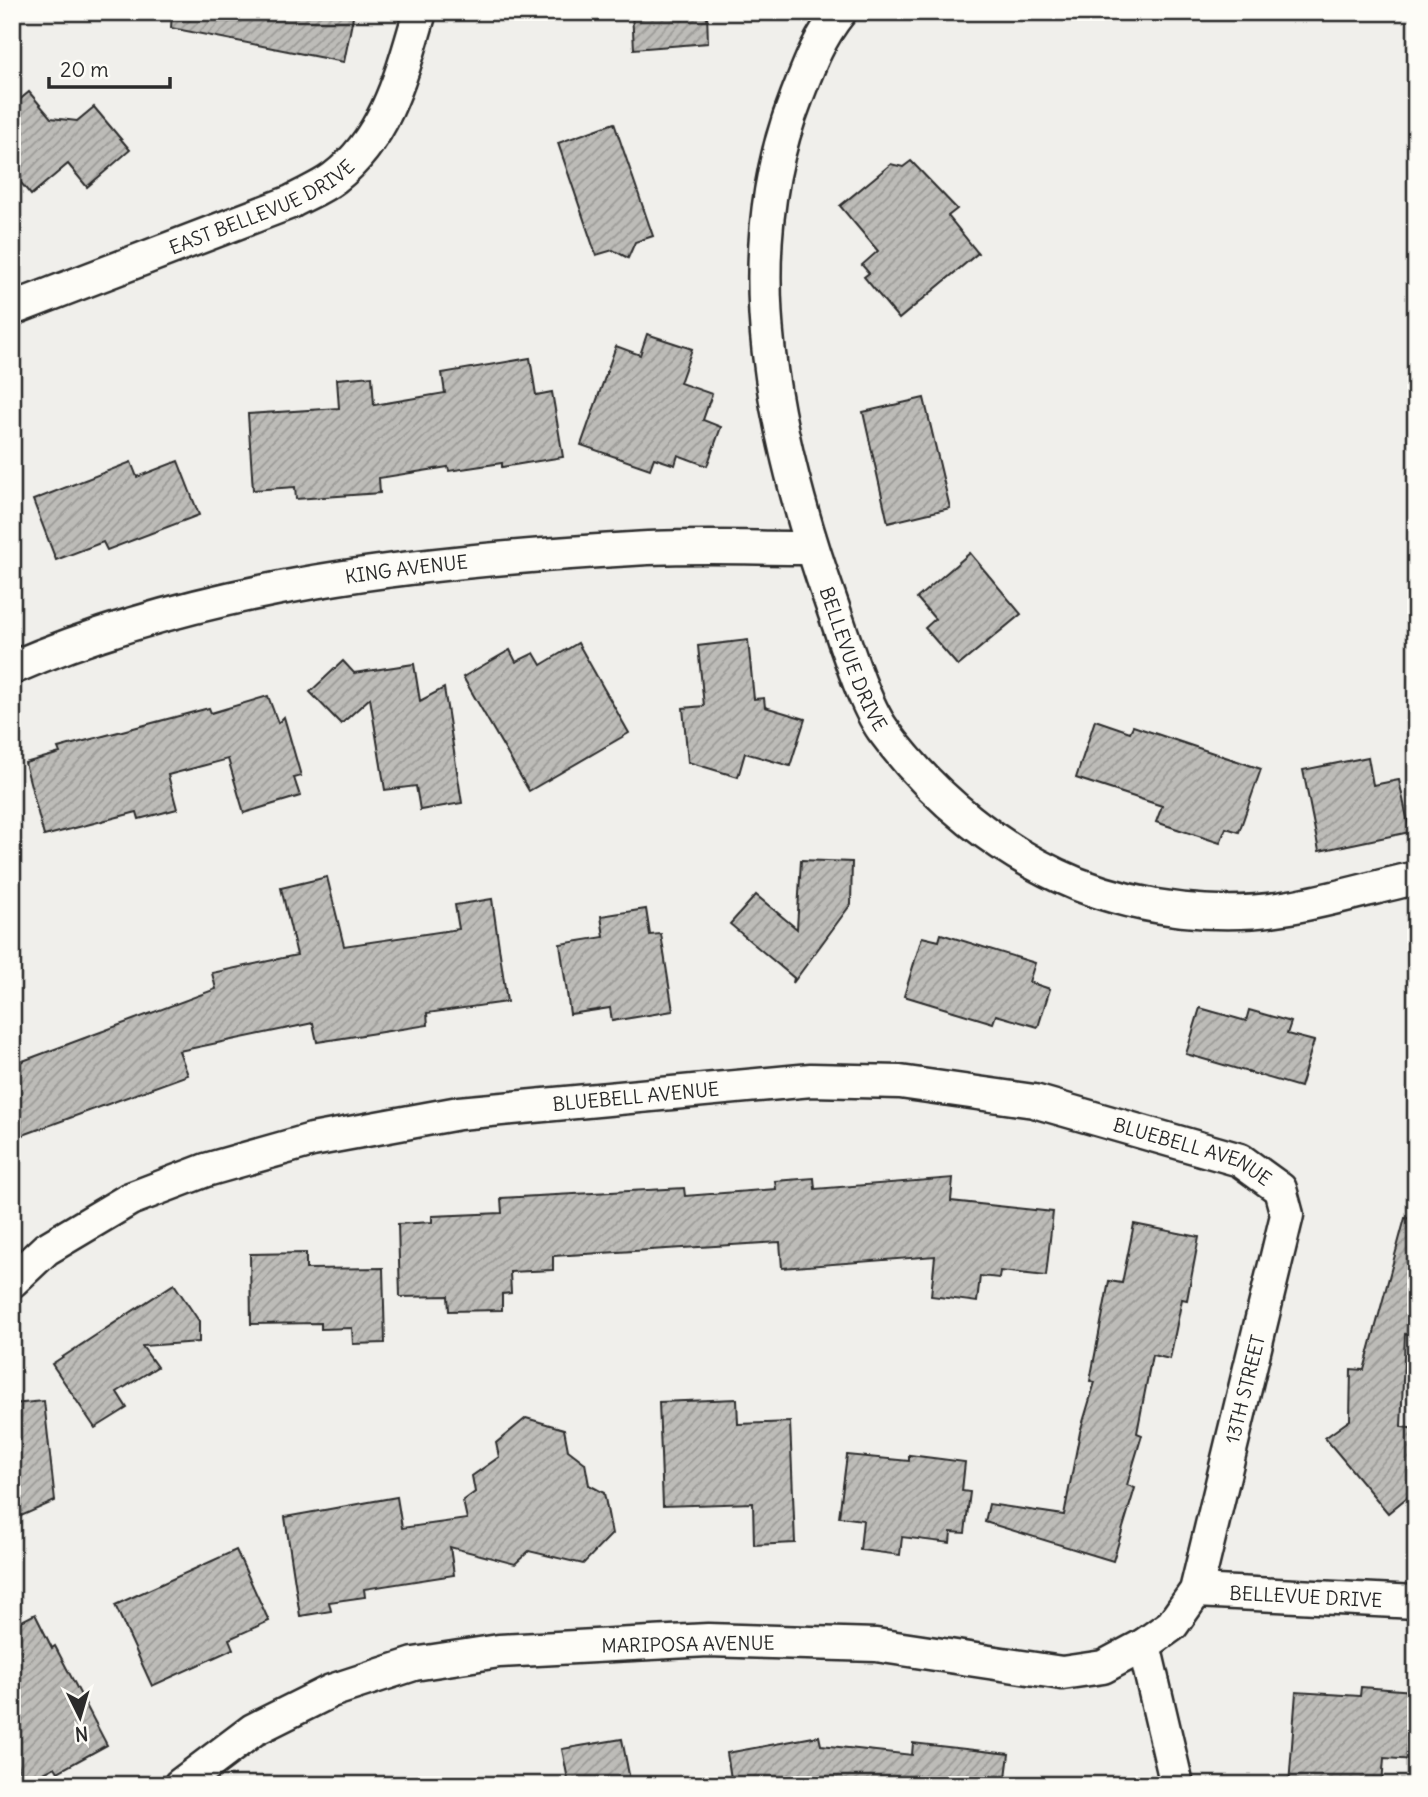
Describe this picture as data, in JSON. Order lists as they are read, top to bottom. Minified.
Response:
{"streets":{"street":["EAST BELLEVUE DRIVE","KING AVENUE","BELLEVUE DRIVE","BLUEBELL AVENUE","13TH STREET","MARIPOSA AVENUE"]},"crossings":[["KING AVENUE","BELLEVUE DRIVE"],["BELLEVUE DRIVE","13TH STREET"],["BELLEVUE DRIVE","MARIPOSA AVENUE"],["BLUEBELL AVENUE","13TH STREET"],["13TH STREET","MARIPOSA AVENUE"]],"scale_bar":"20 m","north":"bottom"}
